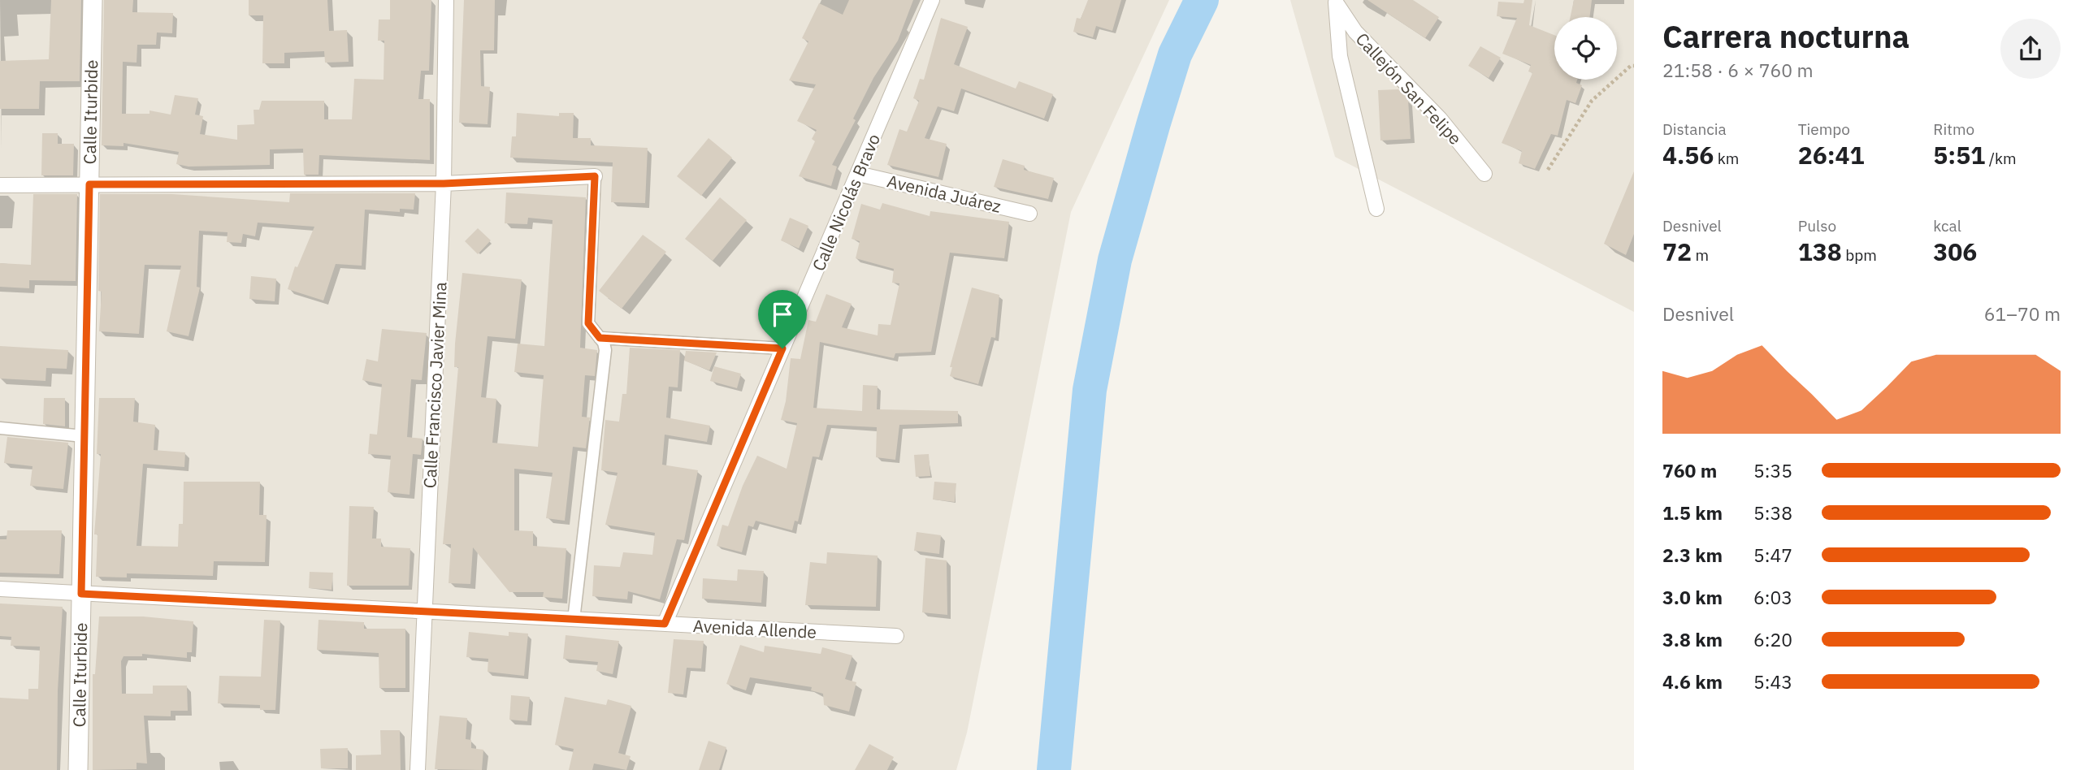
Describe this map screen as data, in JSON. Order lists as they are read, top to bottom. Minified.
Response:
{"streets":{"street":["Callejón San Felipe","Calle Iturbide","Avenida Juárez","Calle Nicolás Bravo","Calle Francisco Javier Mina","Avenida Allende"]},"crossings":[["Calle Iturbide","Avenida Allende"],["Avenida Juárez","Calle Nicolás Bravo"],["Calle Nicolás Bravo","Avenida Allende"],["Calle Francisco Javier Mina","Avenida Allende"]],"page":{"heading":["Carrera nocturna","21:58 · 6 × 760 m"],"stats":[["Distancia","4.56 km"],["Tiempo","26:41"],["Ritmo","5:51 /km"],["Desnivel","72 m"],["Pulso","138 bpm"],["kcal","306"]],"chart":["Desnivel","61–70 m"],"list":[{"name":"760 m","note":"5:35"},{"name":"1.5 km","note":"5:38"},{"name":"2.3 km","note":"5:47"},{"name":"3.0 km","note":"6:03"},{"name":"3.8 km","note":"6:20"},{"name":"4.6 km","note":"5:43"}]}}
